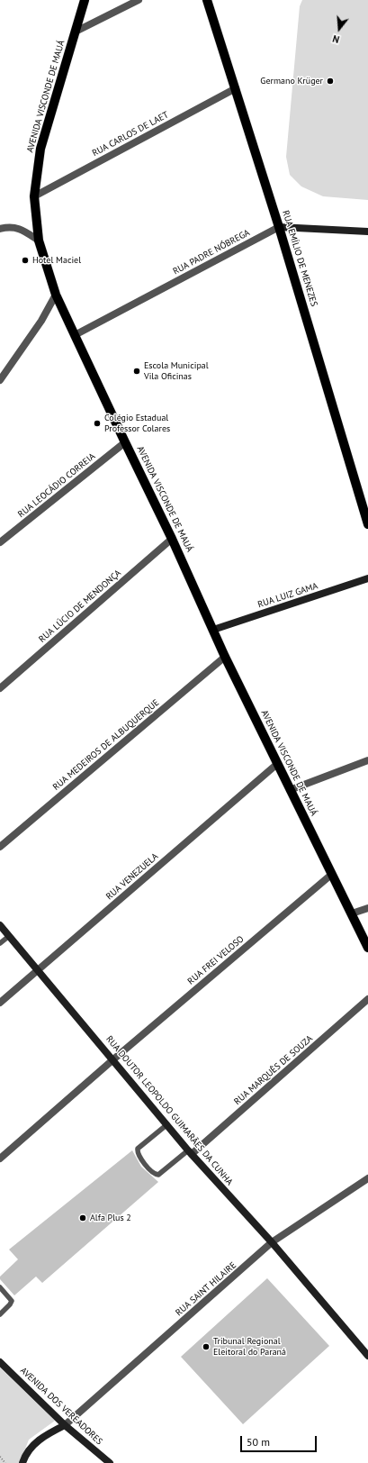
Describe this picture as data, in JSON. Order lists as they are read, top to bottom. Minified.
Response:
{"streets":{"main road":["AVENIDA VISCONDE DE MAUÁ","RUA EMÍLIO DE MENEZES"],"street":["RUA CARLOS DE LAET","RUA PADRE NÓBREGA","RUA LEOCÁDIO CORREIA","RUA LUIZ GAMA","RUA LÚCIO DE MENDONÇA","RUA MEDEIROS DE ALBUQUERQUE","RUA VENEZUELA","RUA FREI VELOSO","RUA MARQUÊS DE SOUZA","RUA DOUTOR LEOPOLDO GUIMARÃES DA CUNHA","RUA SAINT HILAIRE","AVENIDA DOS VEREADORES"]},"crossings":[["AVENIDA VISCONDE DE MAUÁ","RUA CARLOS DE LAET"],["AVENIDA VISCONDE DE MAUÁ","RUA PADRE NÓBREGA"],["AVENIDA VISCONDE DE MAUÁ","RUA LEOCÁDIO CORREIA"],["AVENIDA VISCONDE DE MAUÁ","RUA LUIZ GAMA"],["AVENIDA VISCONDE DE MAUÁ","RUA LÚCIO DE MENDONÇA"],["AVENIDA VISCONDE DE MAUÁ","RUA MEDEIROS DE ALBUQUERQUE"],["AVENIDA VISCONDE DE MAUÁ","RUA VENEZUELA"],["AVENIDA VISCONDE DE MAUÁ","RUA FREI VELOSO"],["RUA CARLOS DE LAET","RUA EMÍLIO DE MENEZES"],["RUA PADRE NÓBREGA","RUA EMÍLIO DE MENEZES"],["RUA VENEZUELA","RUA DOUTOR LEOPOLDO GUIMARÃES DA CUNHA"],["RUA FREI VELOSO","RUA DOUTOR LEOPOLDO GUIMARÃES DA CUNHA"],["RUA MARQUÊS DE SOUZA","RUA DOUTOR LEOPOLDO GUIMARÃES DA CUNHA"],["RUA DOUTOR LEOPOLDO GUIMARÃES DA CUNHA","RUA SAINT HILAIRE"],["RUA SAINT HILAIRE","AVENIDA DOS VEREADORES"]],"places":["Germano Krüger","Hotel Maciel","Escola Municipal Vila Oficinas","Colégio Estadual Professor Colares","Alfa Plus 2","Tribunal Regional Eleitoral do Paraná"],"scale_bar":"50 m","north":"bottom"}
